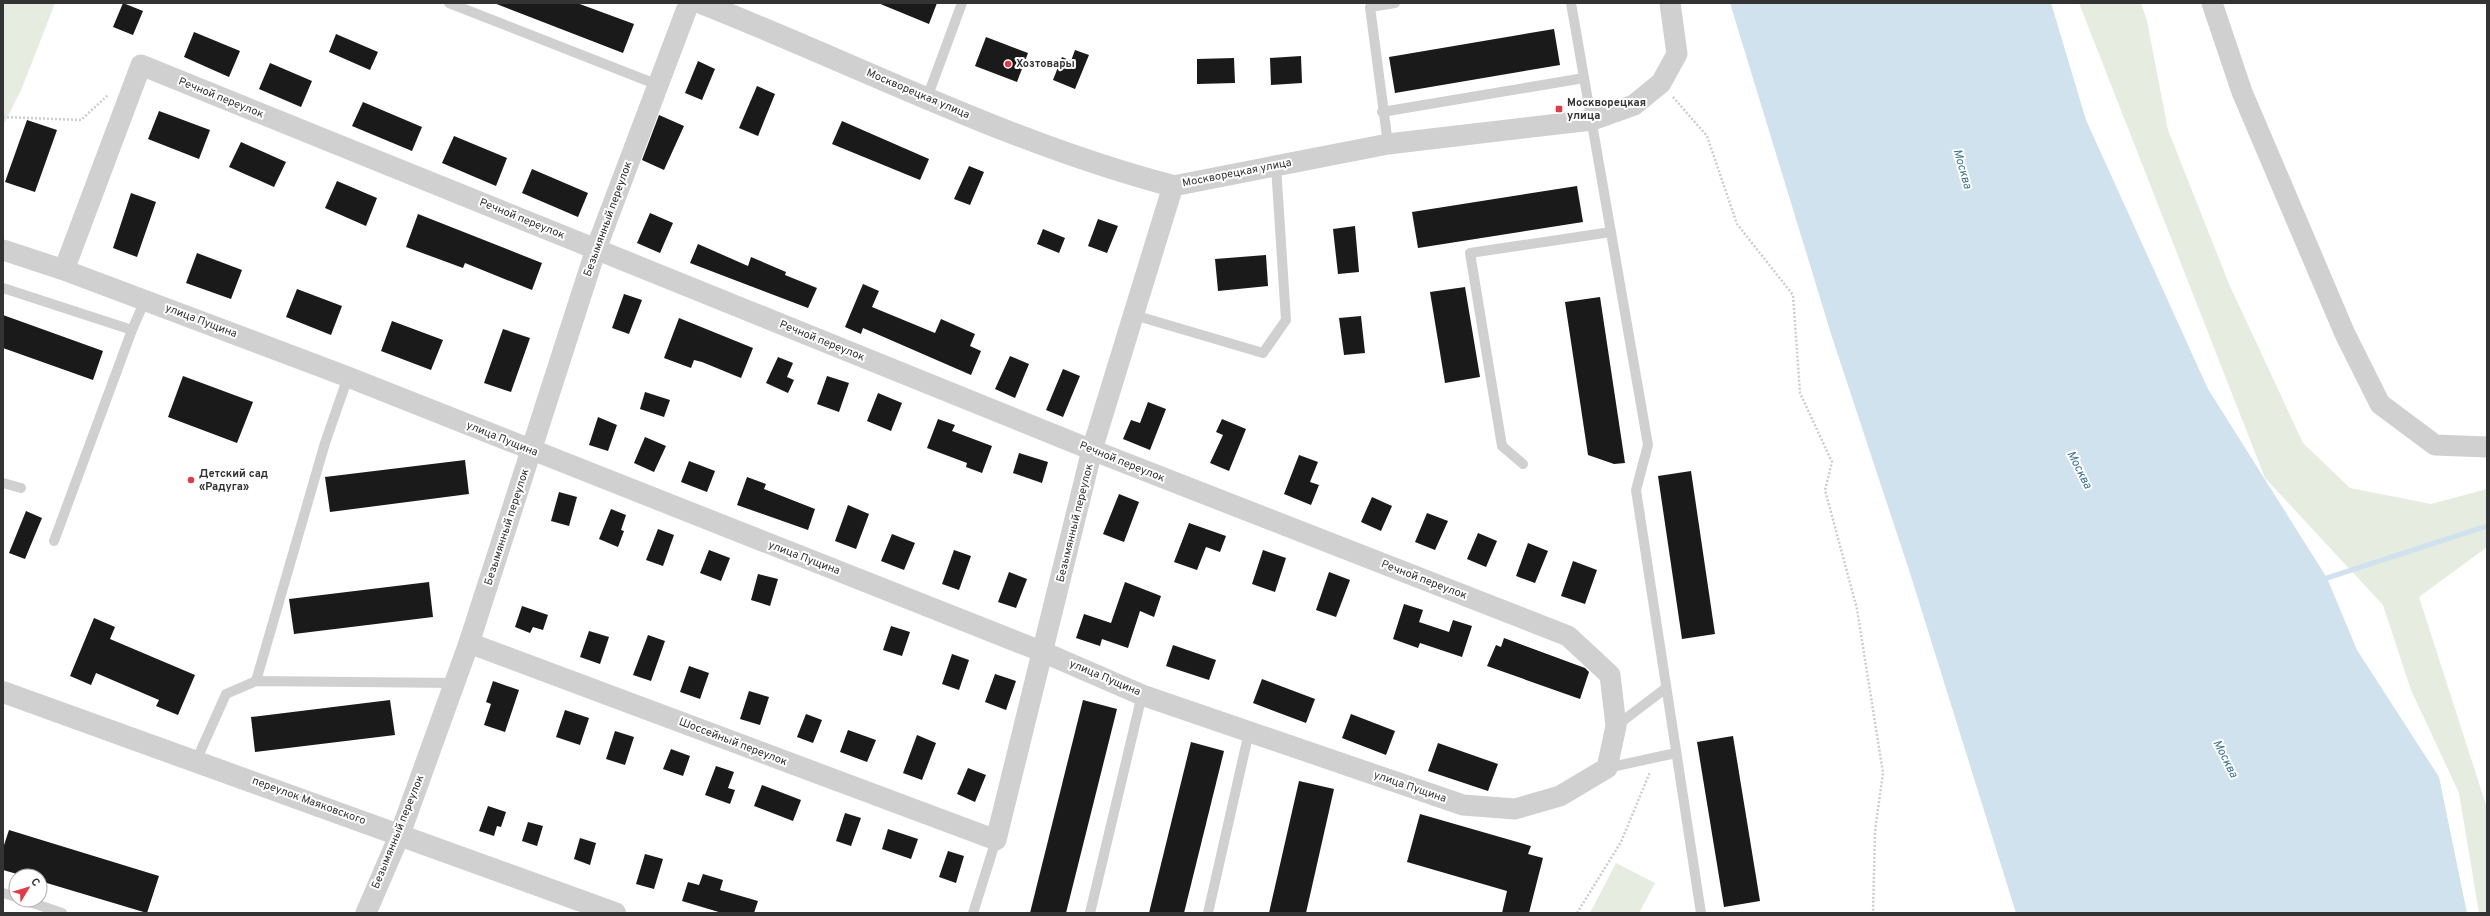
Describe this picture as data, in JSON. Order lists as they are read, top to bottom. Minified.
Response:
{"streets":{"street":["Москворецкая улица","Речной переулок","Безымянный переулок","улица Пущина","Шоссейный переулок","переулок Маяковского"]},"crossings":[["Москворецкая улица","Безымянный переулок"],["Речной переулок","Безымянный переулок"],["Речной переулок","улица Пущина"],["Безымянный переулок","улица Пущина"],["Безымянный переулок","Шоссейный переулок"],["Безымянный переулок","переулок Маяковского"]],"water":["Москва"],"places":{"other":["Хозтовары","Детский сад «Радуга»"],"transit":["Москворецкая улица"]},"north":"top right"}
